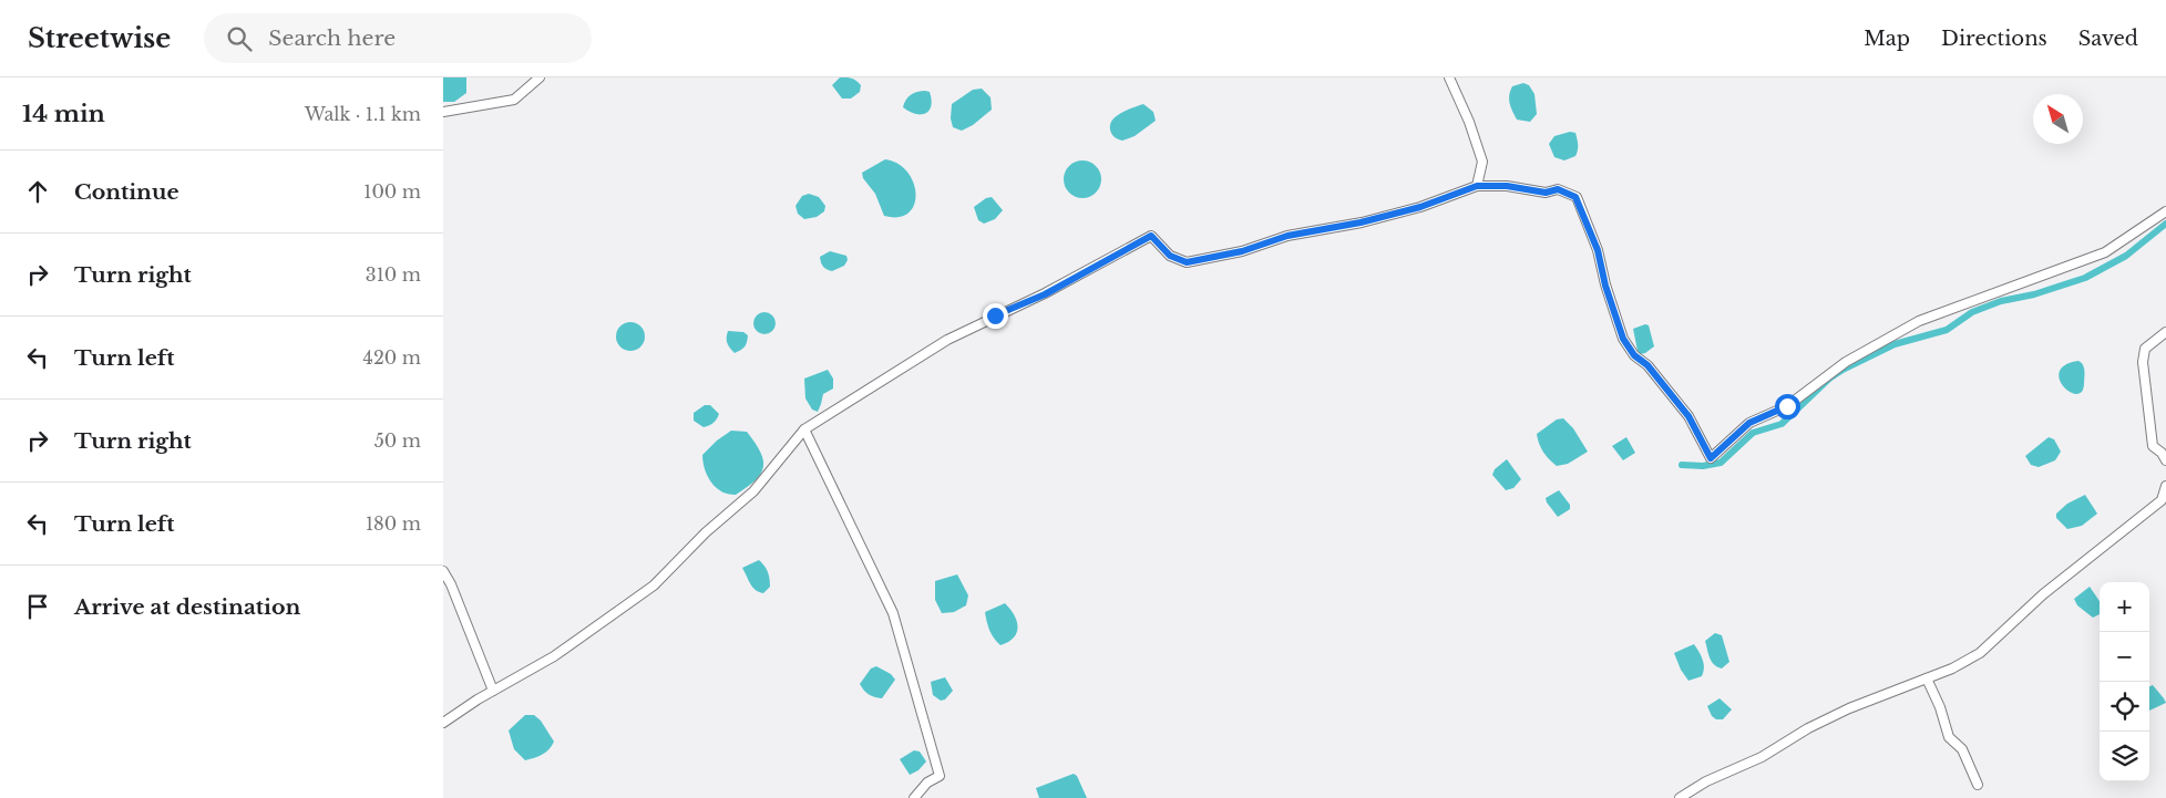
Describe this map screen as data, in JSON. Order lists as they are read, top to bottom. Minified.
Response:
{"north":"top left","page":{"header":"Streetwise","search":"Search here","nav":["Map","Directions","Saved"],"heading":["14 min","Walk · 1.1 km"],"list":[["Continue","100 m"],["Turn right","310 m"],["Turn left","420 m"],["Turn right","50 m"],["Turn left","180 m"],"Arrive at destination"],"map_buttons":["+","−"]}}
